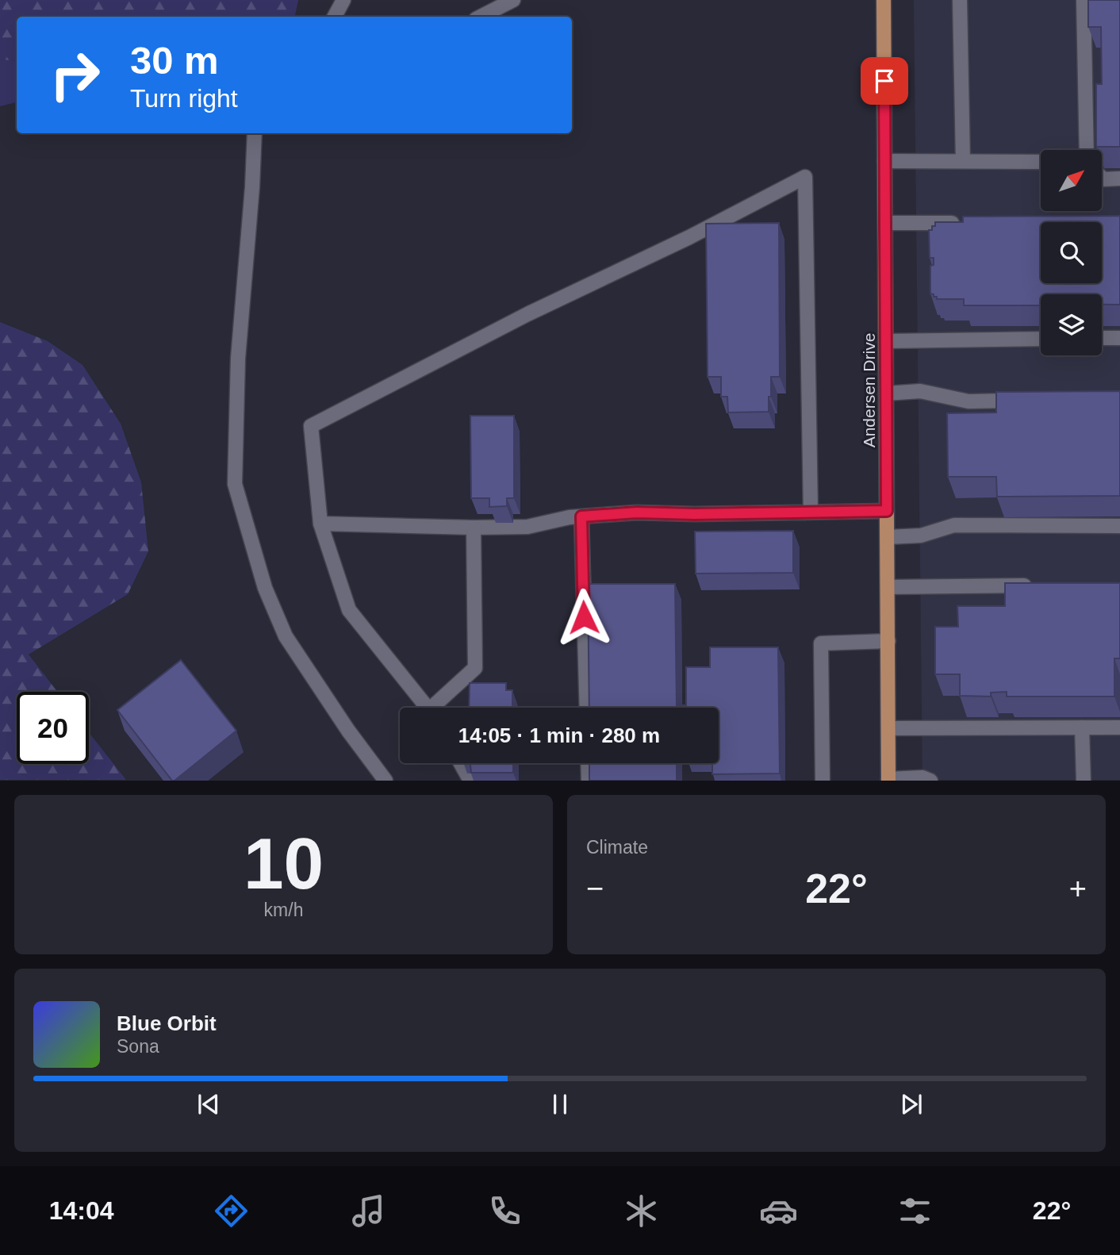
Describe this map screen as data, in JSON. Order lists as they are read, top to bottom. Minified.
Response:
{"streets":{"main road":["Andersen Drive"]},"north":"top right","page":{"turn":["30 m","Turn right"],"limit":"20","trip":"14:05 · 1 min · 280 m","tile":[["10","km/h"],"Climate"],"heat":["−","22°","+"],"song":["Blue Orbit","Sona"],"tabs":["14:04","22°"]}}
